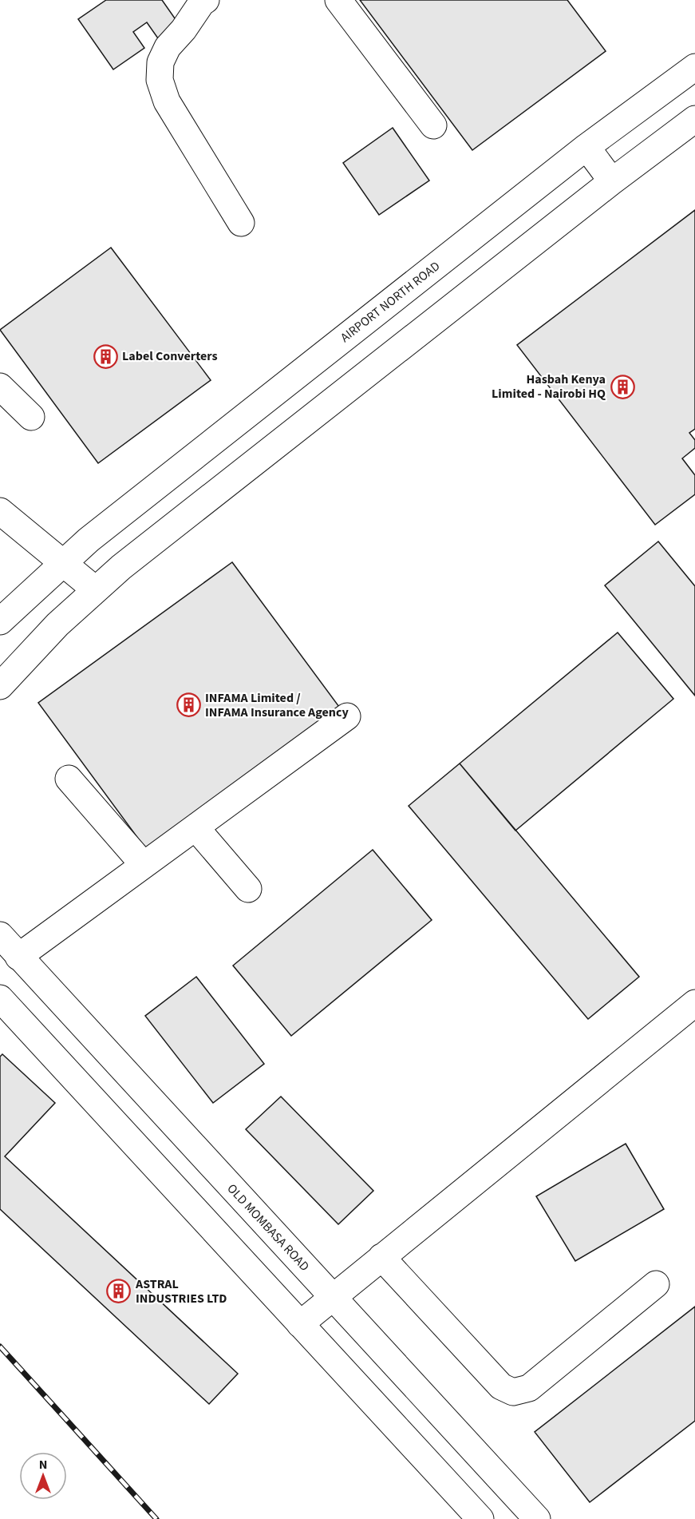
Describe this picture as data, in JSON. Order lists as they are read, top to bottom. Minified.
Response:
{"streets":{"main road":["AIRPORT NORTH ROAD","OLD MOMBASA ROAD"]},"places":{"building":["Label Converters","Hasbah Kenya Limited - Nairobi HQ","INFAMA Limited / INFAMA Insurance Agency","ASTRAL INDUSTRIES LTD"]},"north":"top"}
